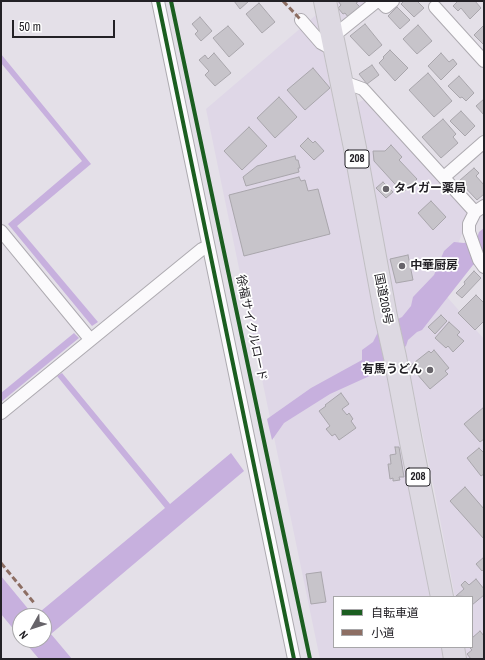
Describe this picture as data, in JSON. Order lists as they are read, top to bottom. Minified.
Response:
{"streets":{"highway":["208","国道208号"],"cycle path":["徐福サイクルロード"]},"places":["タイガー薬局","中華厨房","有馬うどん"],"legend":["自転車道","小道"],"scale_bar":"50 m","north":"bottom left"}
